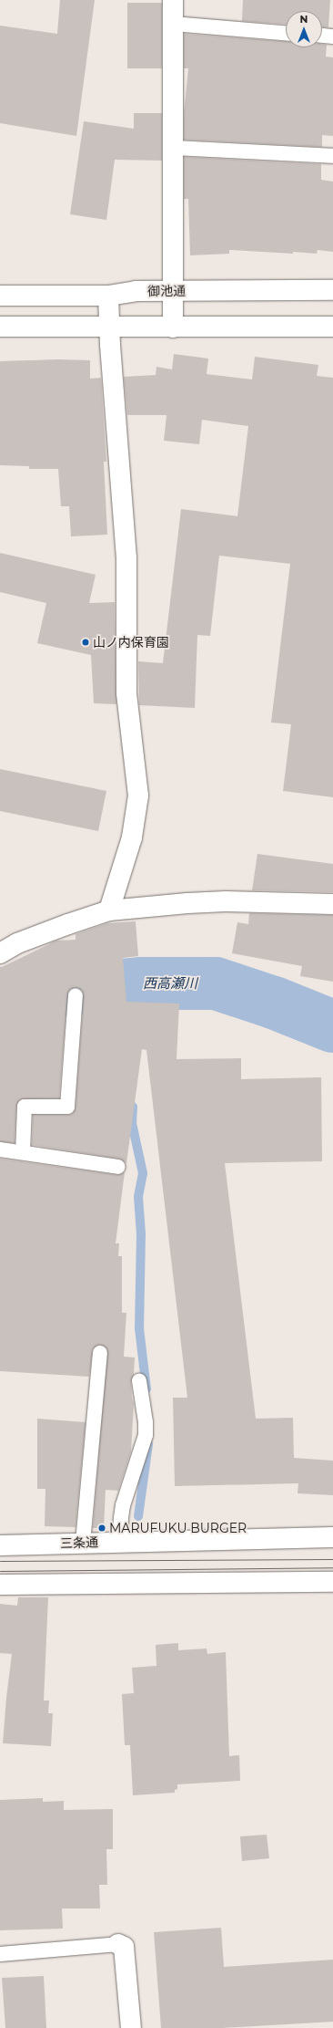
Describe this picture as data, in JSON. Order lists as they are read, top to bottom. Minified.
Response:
{"streets":{"street":["御池通","三条通"]},"water":["西高瀬川"],"places":["山ノ内保育園","MARUFUKU BURGER"],"north":"top"}
